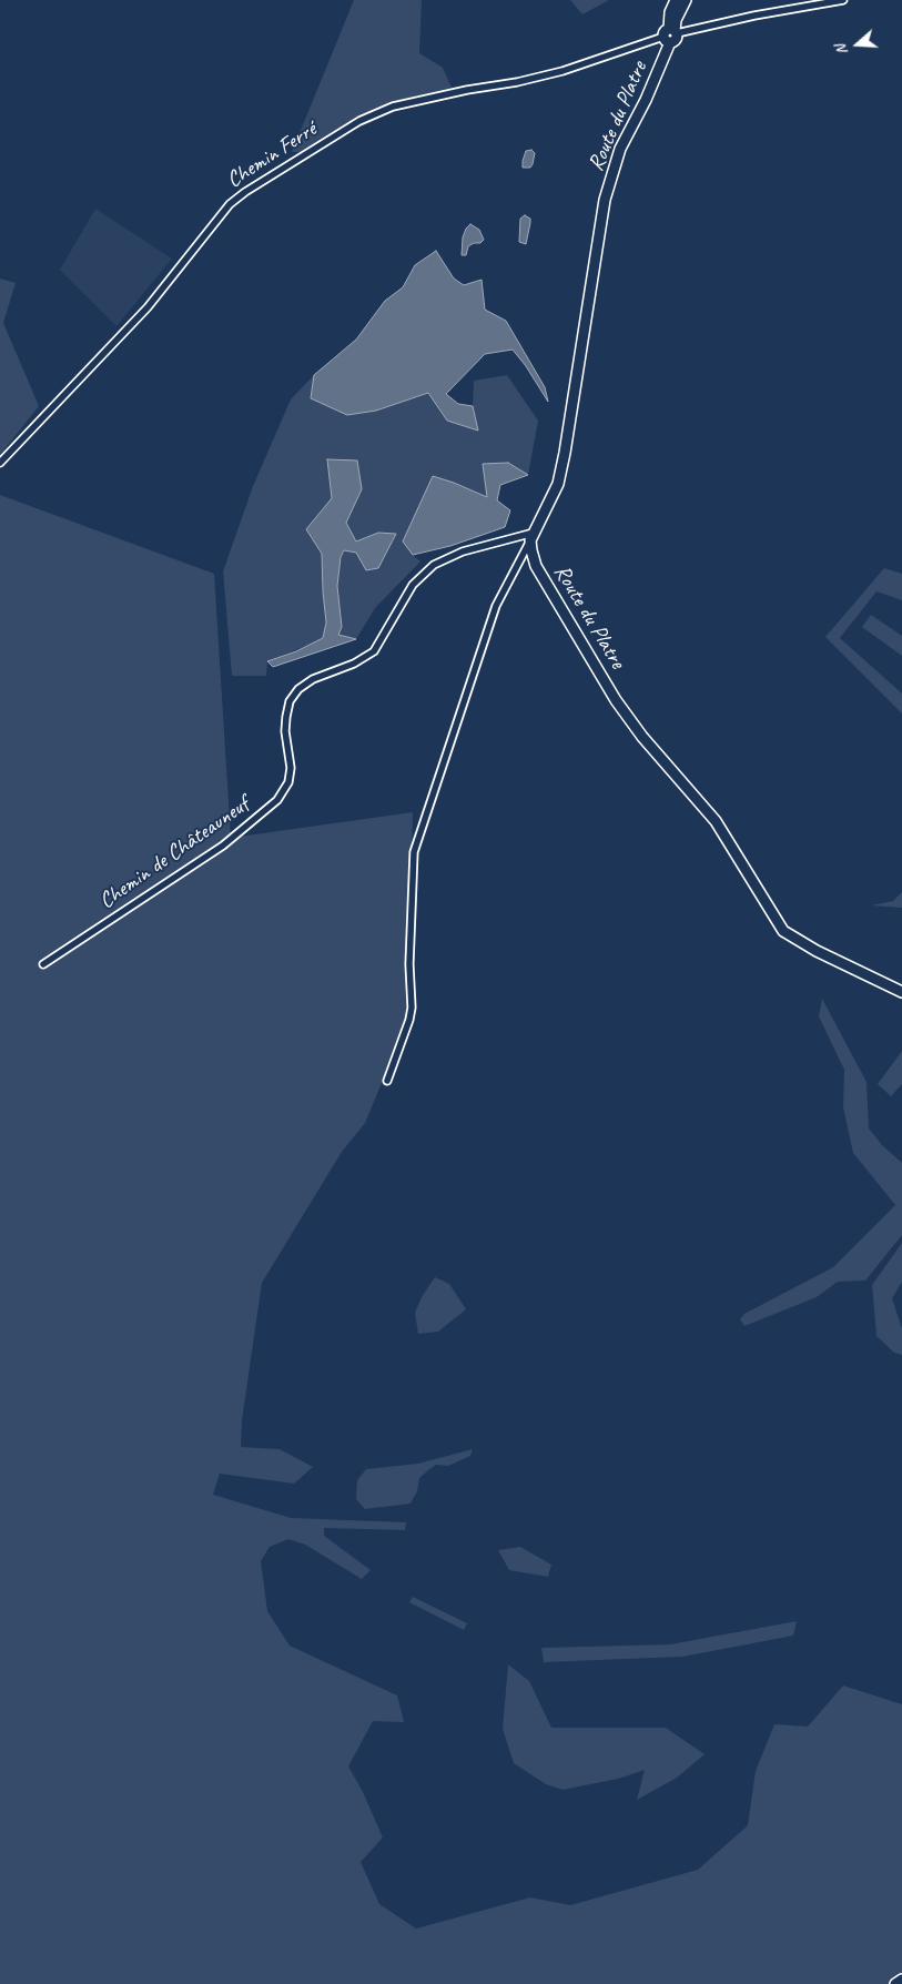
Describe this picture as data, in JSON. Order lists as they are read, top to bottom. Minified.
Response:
{"streets":{"street":["Route du Platre","Chemin Ferré","Chemin de Châteauneuf"]},"crossings":[["Route du Platre","Chemin Ferré"],["Route du Platre","Chemin de Châteauneuf"]],"north":"left"}
